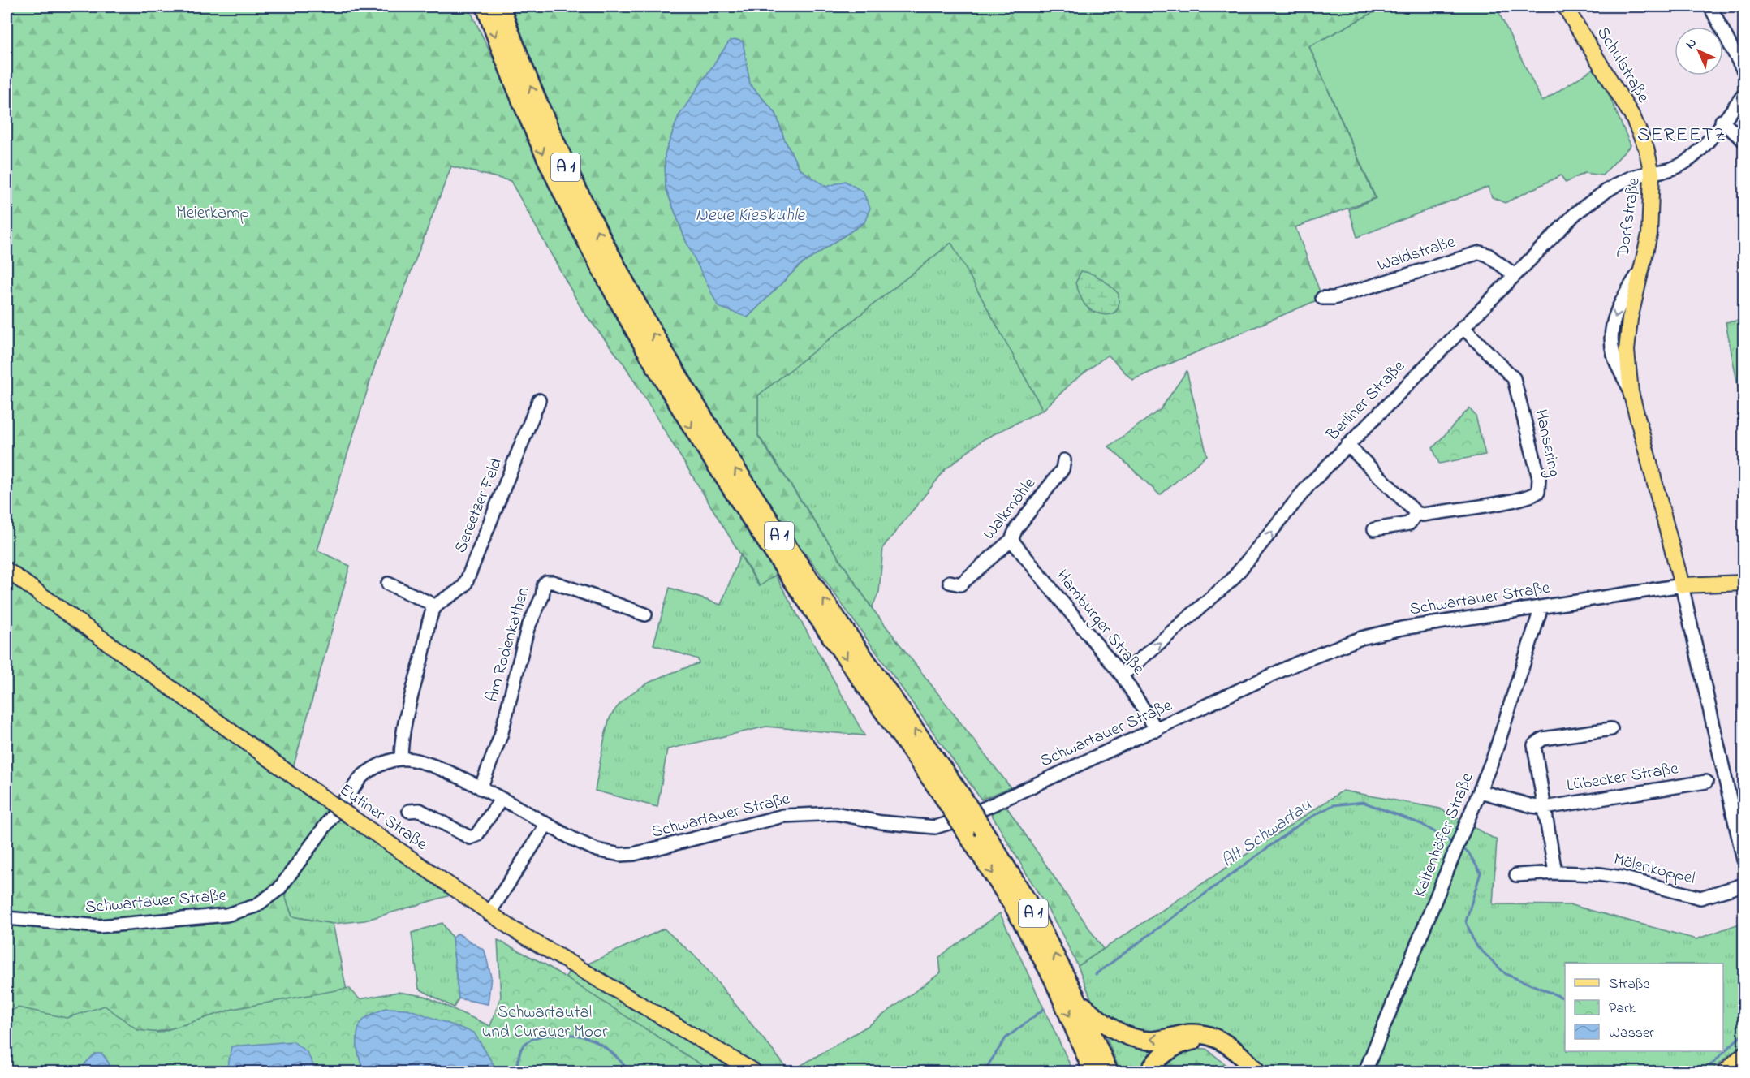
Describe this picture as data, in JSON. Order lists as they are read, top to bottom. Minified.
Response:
{"streets":{"highway":["A 1"],"main road":["Schulstraße","Dorfstraße","Eutiner Straße"],"street":["Waldstraße","Berliner Straße","Hansering","Sereetzer Feld","Walkmöhle","Schwartauer Straße","Hamburger Straße","Am Rodenkathen","Lübecker Straße","Kaltenhöfer Straße","Mölenkoppel"]},"crossings":[["Schulstraße","Dorfstraße"],["Schulstraße","Berliner Straße"],["Dorfstraße","Berliner Straße"],["Dorfstraße","Schwartauer Straße"],["Waldstraße","Berliner Straße"],["Berliner Straße","Hansering"],["Berliner Straße","Hamburger Straße"],["Walkmöhle","Hamburger Straße"],["Schwartauer Straße","Hamburger Straße"],["Schwartauer Straße","Am Rodenkathen"],["Schwartauer Straße","Kaltenhöfer Straße"],["Lübecker Straße","Kaltenhöfer Straße"]],"one_way":["Berliner Straße"],"districts":["SEREETZ"],"water":["Neue Kieskuhle","Alt Schwartau"],"parks":["Meierkamp","Schwartautal und Curauer Moor"],"legend":["Straße","Park","Wasser"],"north":"top left"}
